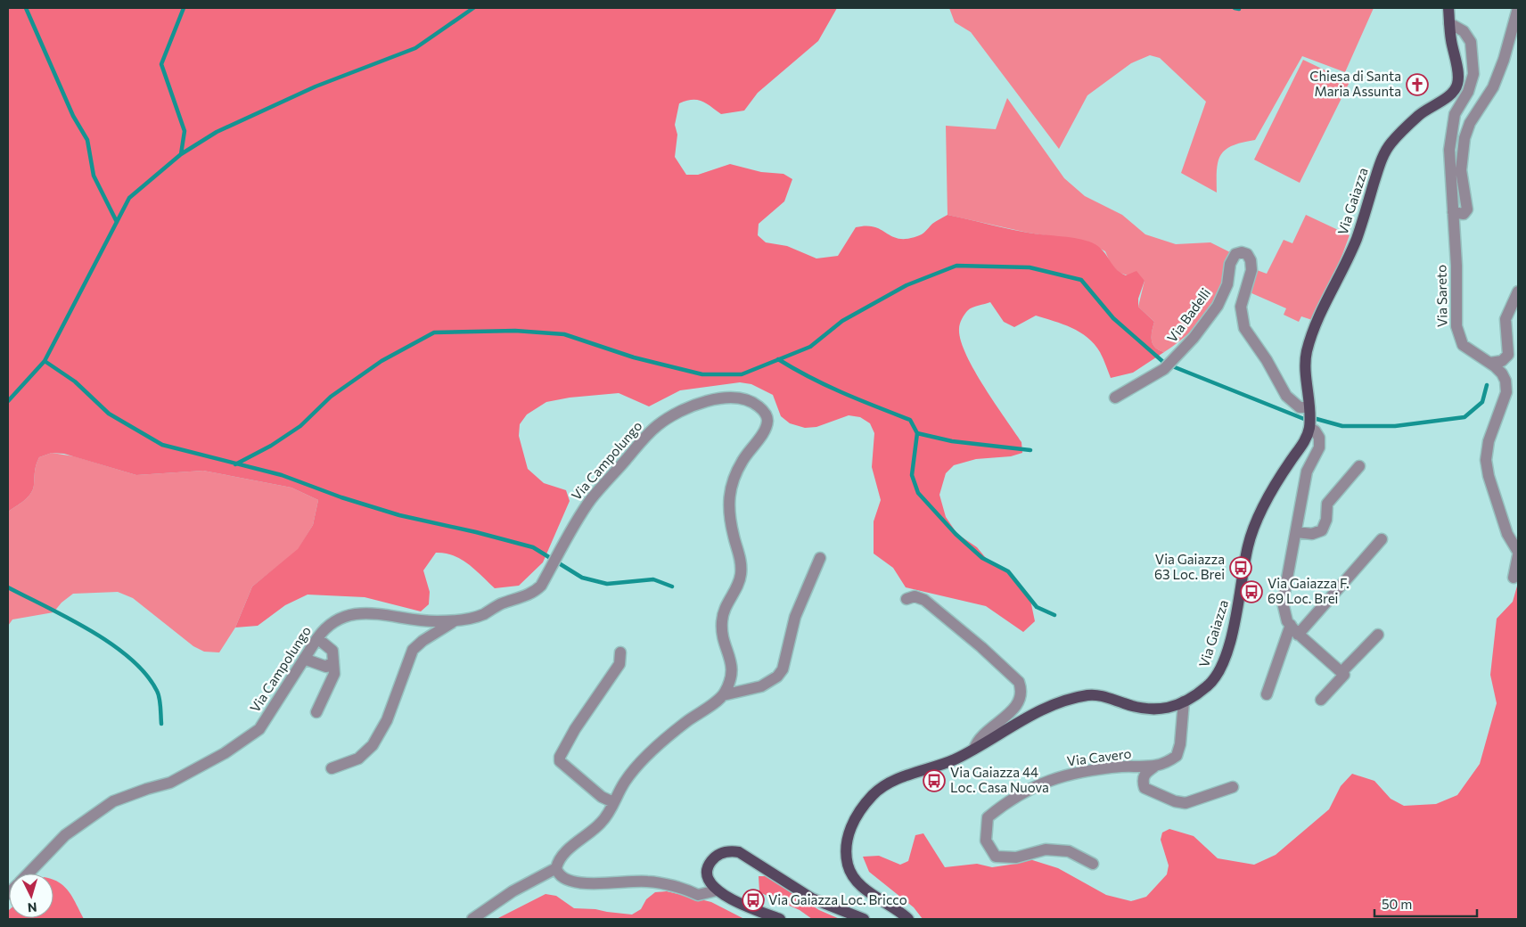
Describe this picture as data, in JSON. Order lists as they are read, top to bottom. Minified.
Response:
{"streets":{"main road":["Via Gaiazza"],"street":["Via Sareto","Via Badelli","Via Campolungo","Via Cavero"]},"crossings":[["Via Gaiazza","Via Sareto"],["Via Gaiazza","Via Badelli"],["Via Gaiazza","Via Cavero"]],"places":{"church":["Chiesa di Santa Maria Assunta"],"bus stop":["Via Gaiazza 63 Loc. Brei","Via Gaiazza F. 69 Loc. Brei","Via Gaiazza 44 Loc. Casa Nuova","Via Gaiazza Loc. Bricco"]},"scale_bar":"50 m","north":"bottom"}
